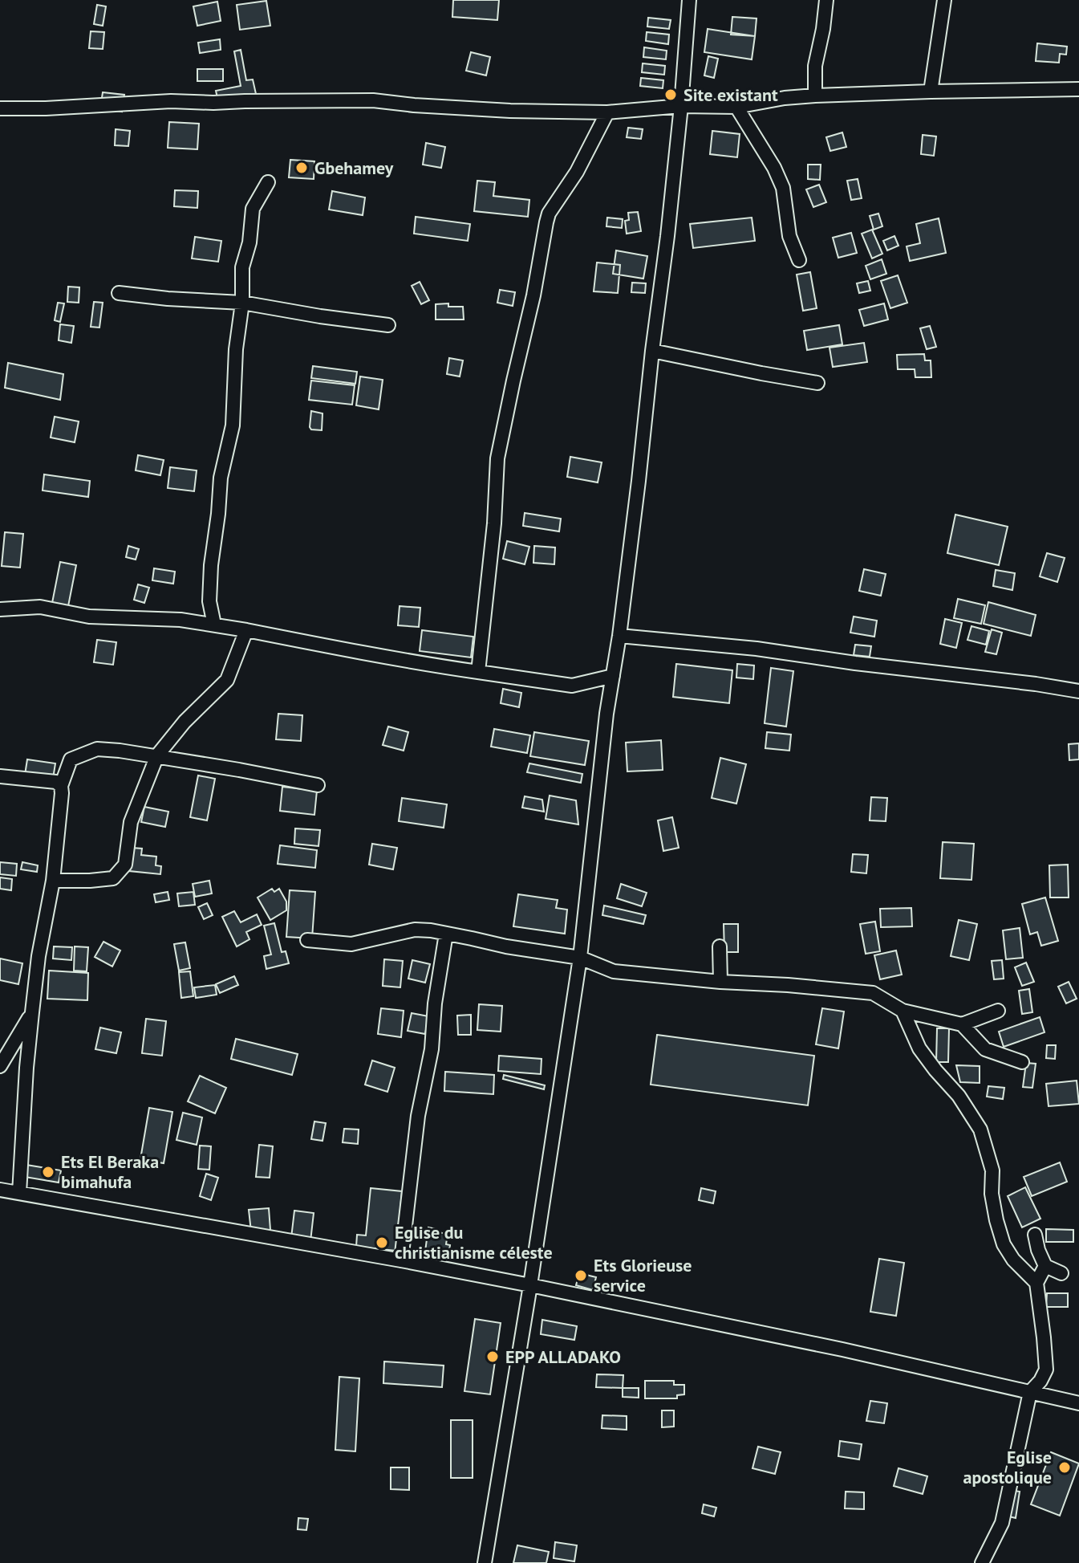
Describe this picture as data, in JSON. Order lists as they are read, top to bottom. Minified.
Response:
{"places":["Site existant","Gbehamey","Ets El Beraka bimahufa","Eglise du christianisme céleste","Ets Glorieuse service","EPP ALLADAKO","Eglise apostolique"]}
